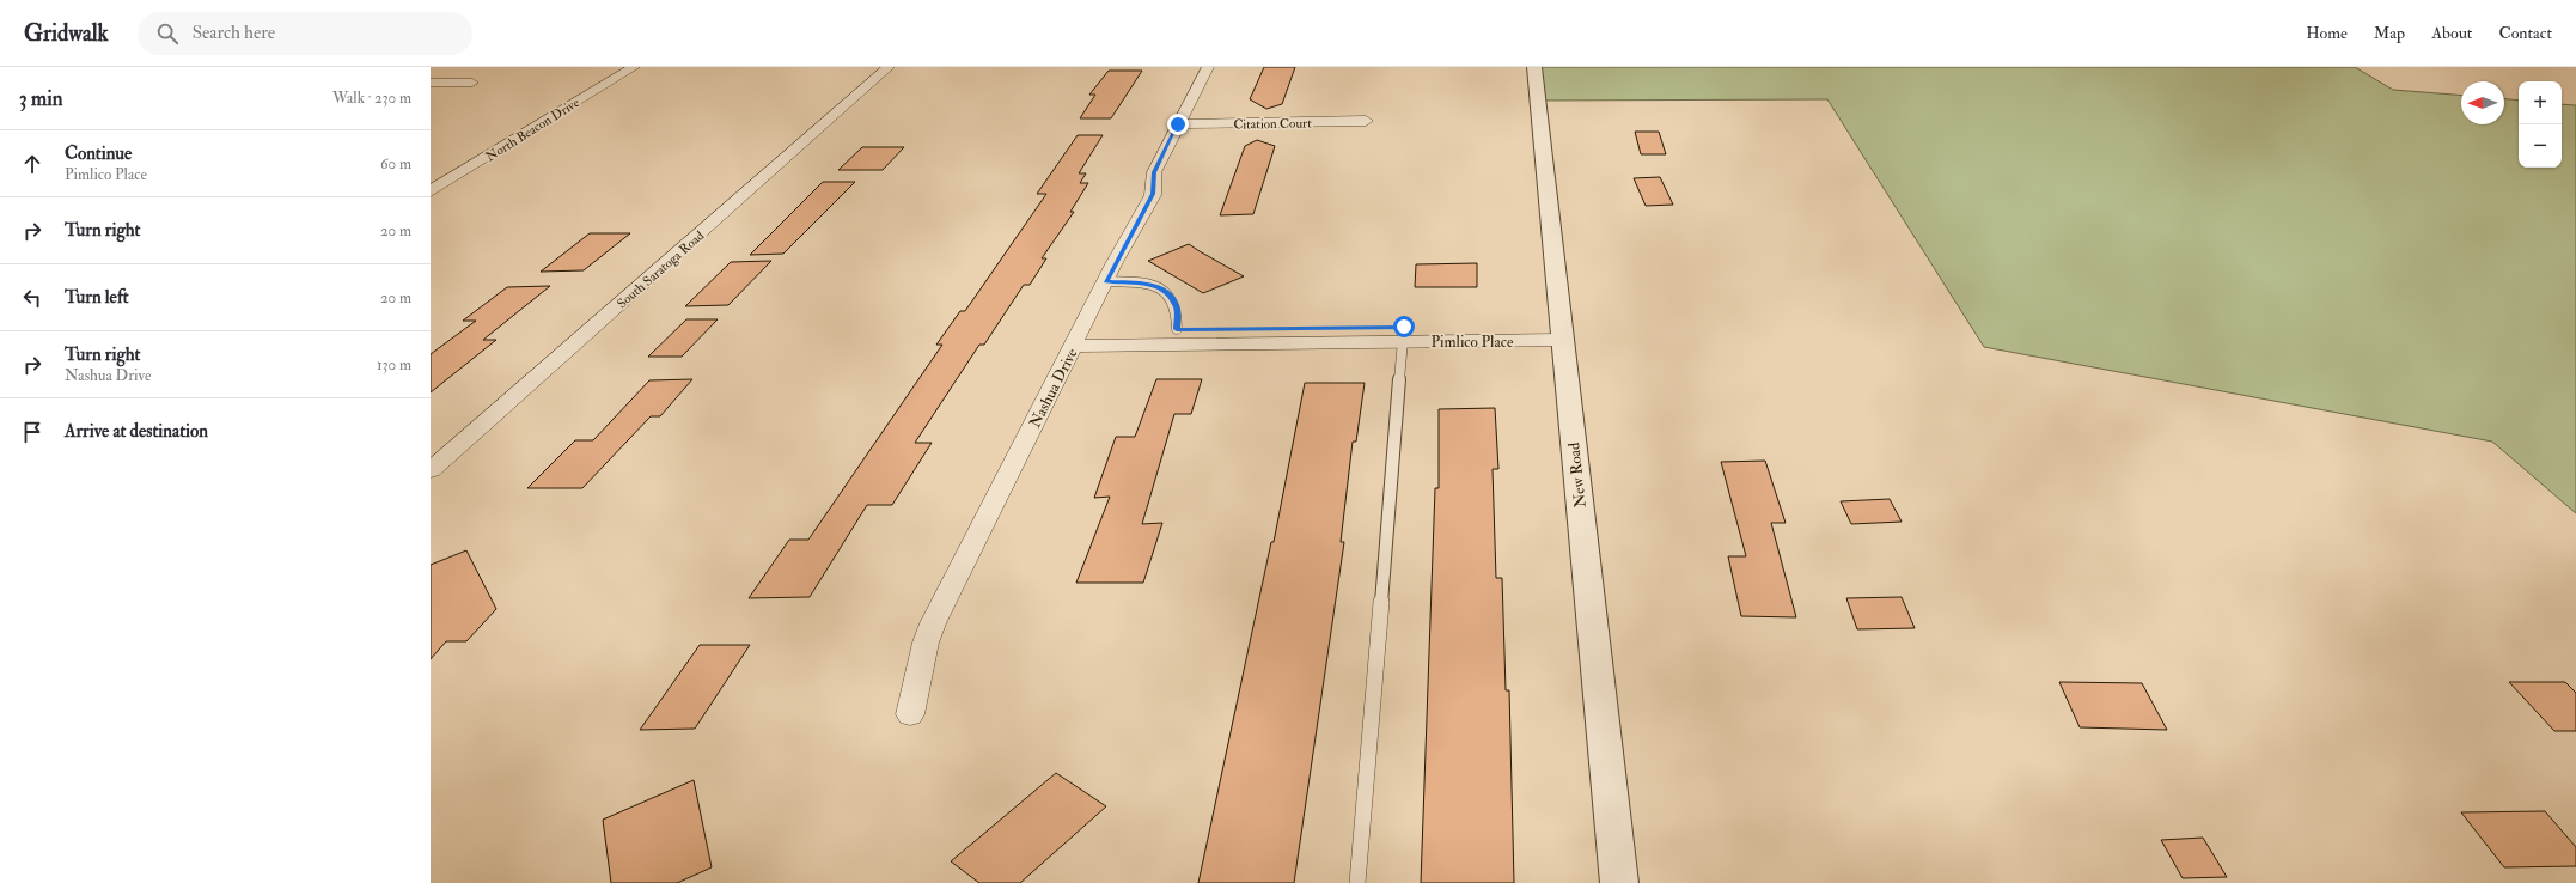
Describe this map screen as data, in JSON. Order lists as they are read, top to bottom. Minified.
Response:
{"streets":{"street":["Citation Court","North Beacon Drive","South Saratoga Road","Pimlico Place","Nashua Drive","New Road"]},"crossings":[["Citation Court","Nashua Drive"],["Pimlico Place","Nashua Drive"],["Pimlico Place","New Road"]],"north":"left","page":{"header":"Gridwalk","search":"Search here","nav":["Home","Map","About","Contact"],"heading":["3 min","Walk · 230 m"],"map_buttons":["+","−"],"list":[["Continue","Pimlico Place","60 m"],["Turn right","20 m"],["Turn left","20 m"],["Turn right","Nashua Drive","130 m"],"Arrive at destination"]}}
